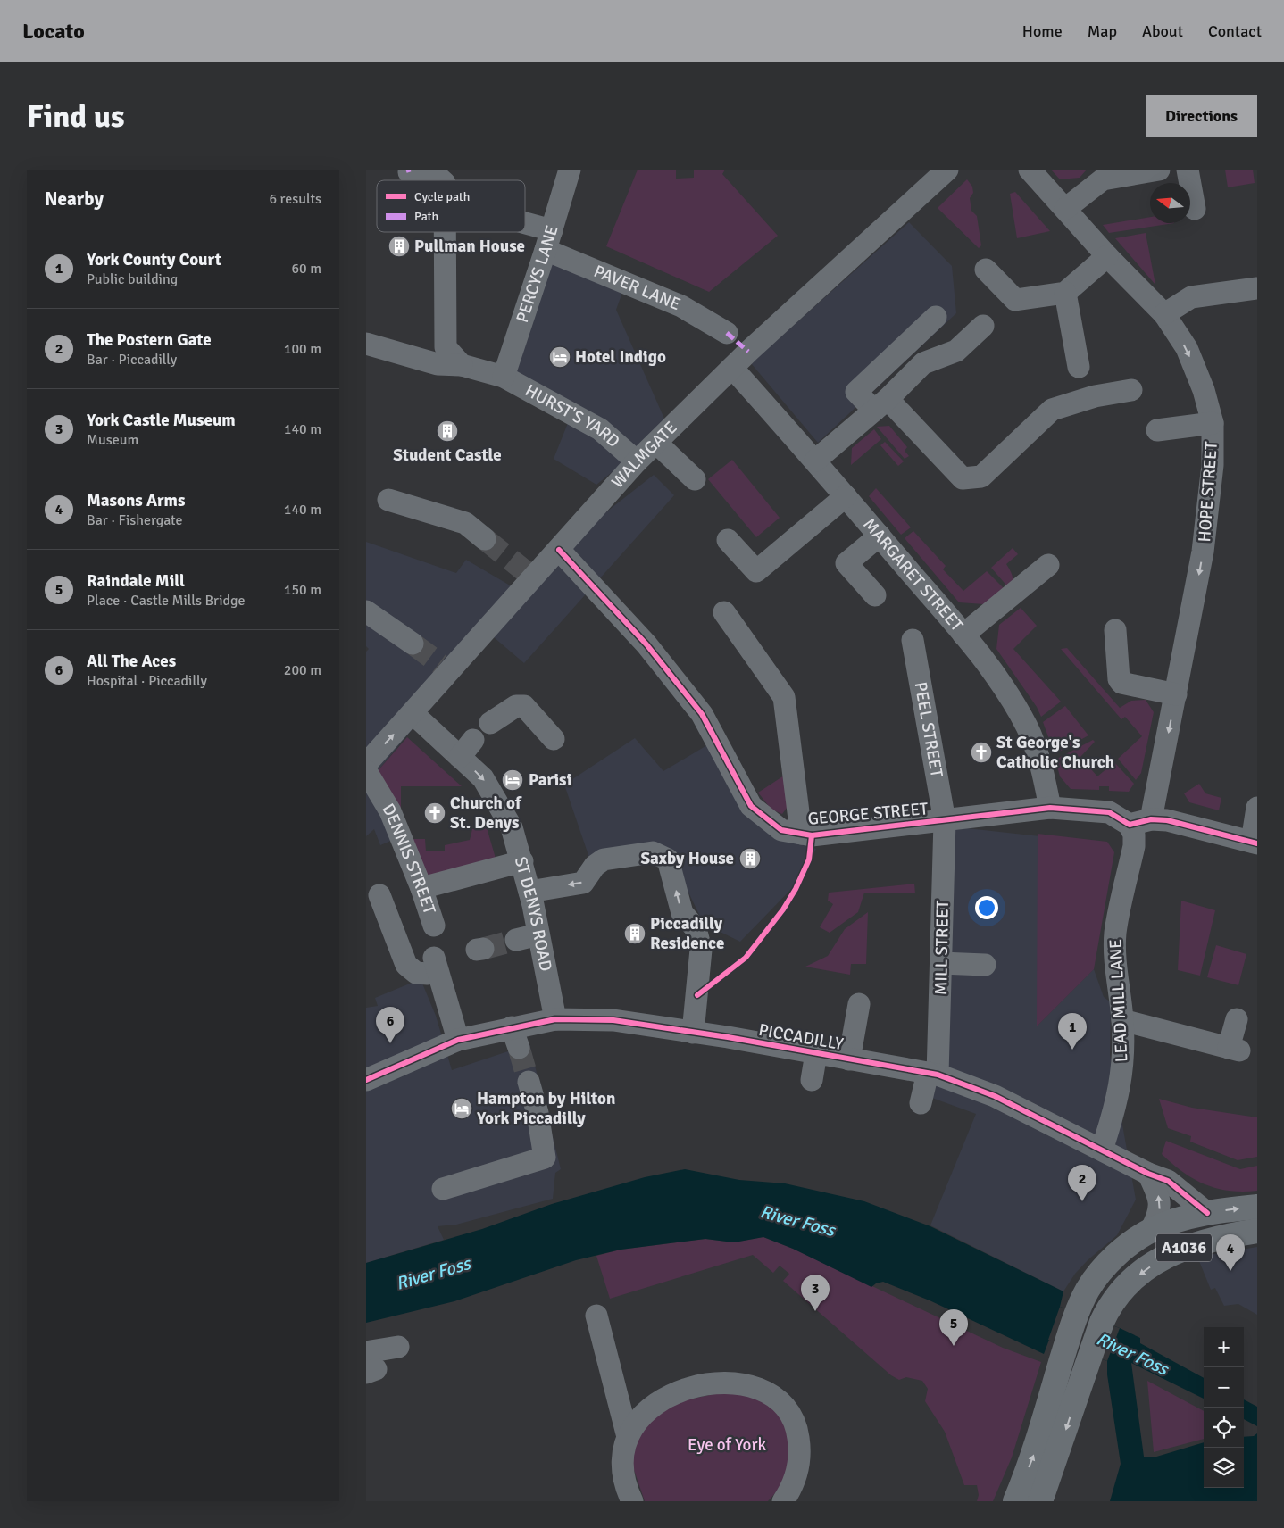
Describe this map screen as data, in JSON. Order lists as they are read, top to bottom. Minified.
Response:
{"streets":{"main road":["A1036"],"street":["PERCYS LANE","PAVER LANE","HURST'S YARD","WALMGATE","HOPE STREET","MARGARET STREET","PEEL STREET","GEORGE STREET","DENNIS STREET","ST DENYS ROAD","MILL STREET","LEAD MILL LANE","PICCADILLY"]},"crossings":[["PERCYS LANE","PAVER LANE"],["PERCYS LANE","HURST'S YARD"],["HURST'S YARD","WALMGATE"],["WALMGATE","MARGARET STREET"],["WALMGATE","GEORGE STREET"],["WALMGATE","ST DENYS ROAD"],["MARGARET STREET","GEORGE STREET"],["PEEL STREET","GEORGE STREET"],["PEEL STREET","MILL STREET"],["GEORGE STREET","MILL STREET"],["GEORGE STREET","LEAD MILL LANE"],["ST DENYS ROAD","PICCADILLY"],["MILL STREET","PICCADILLY"],["LEAD MILL LANE","PICCADILLY"],["PICCADILLY","A1036"]],"one_way":["HOPE STREET"],"water":["River Foss"],"parks":["Eye of York"],"places":{"building":["Pullman House","Student Castle","Saxby House","Piccadilly Residence"],"hotel":["Hotel Indigo","Parisi","Hampton by Hilton York Piccadilly"],"church":["St George's Catholic Church","Church of St. Denys"]},"legend":["Cycle path","Path"],"north":"left","page":{"header":"Locato","nav":["Home","Map","About","Contact"],"buttons":"Directions","title":"Find us","heading":["Nearby","6 results"],"list":[{"mark":"1","name":"York County Court","note":"Public building","value":"60 m"},{"mark":"2","name":"The Postern Gate","note":"Bar · Piccadilly","value":"100 m"},{"mark":"3","name":"York Castle Museum","note":"Museum","value":"140 m"},{"mark":"4","name":"Masons Arms","note":"Bar · Fishergate","value":"140 m"},{"mark":"5","name":"Raindale Mill","note":"Place · Castle Mills Bridge","value":"150 m"},{"mark":"6","name":"All The Aces","note":"Hospital · Piccadilly","value":"200 m"}],"pins":["6","1","2","4","3","5"],"map_buttons":["+","−"]}}
